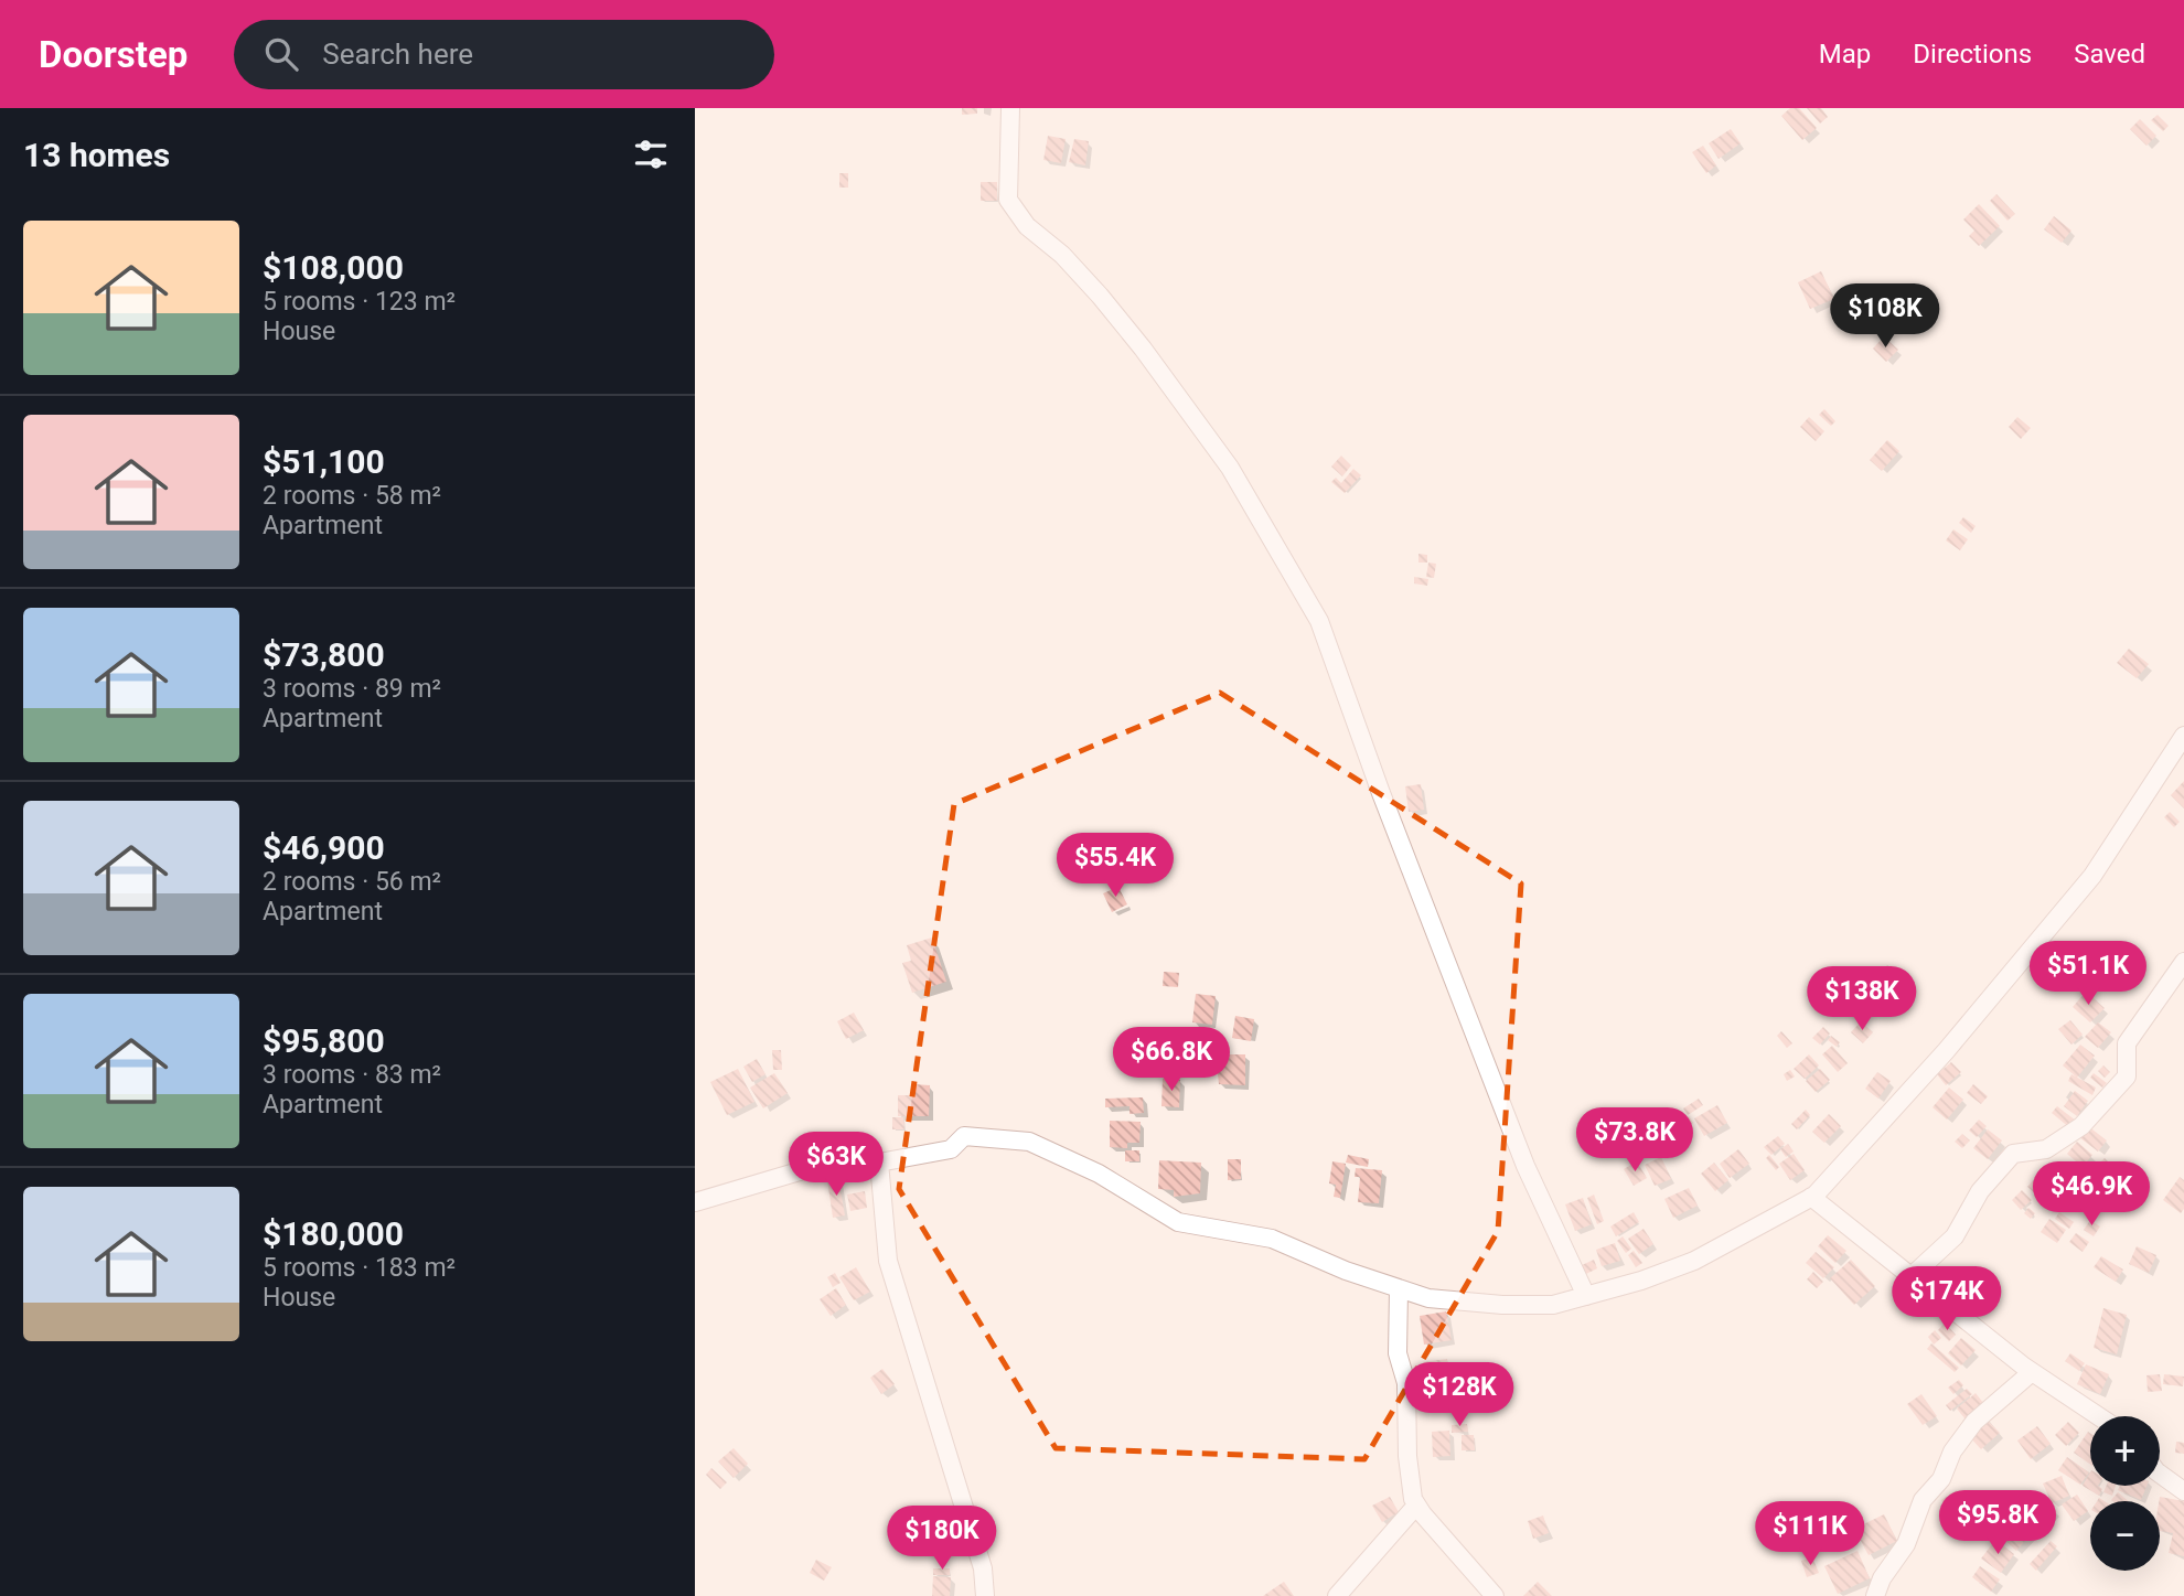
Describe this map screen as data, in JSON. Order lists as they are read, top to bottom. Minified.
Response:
{"page":{"header":"Doorstep","search":"Search here","nav":["Map","Directions","Saved"],"heading":"13 homes","list":[{"name":"$108,000","note":"5 rooms · 123 m² · House"},{"name":"$51,100","note":"2 rooms · 58 m² · Apartment"},{"name":"$73,800","note":"3 rooms · 89 m² · Apartment"},{"name":"$46,900","note":"2 rooms · 56 m² · Apartment"},{"name":"$95,800","note":"3 rooms · 83 m² · Apartment"},{"name":"$180,000","note":"5 rooms · 183 m² · House"}],"price":["$108K","$55.4K","$51.1K","$138K","$66.8K","$73.8K","$63K","$46.9K","$174K","$128K","$95.8K","$111K","$180K"],"map_buttons":["+","−"]}}
